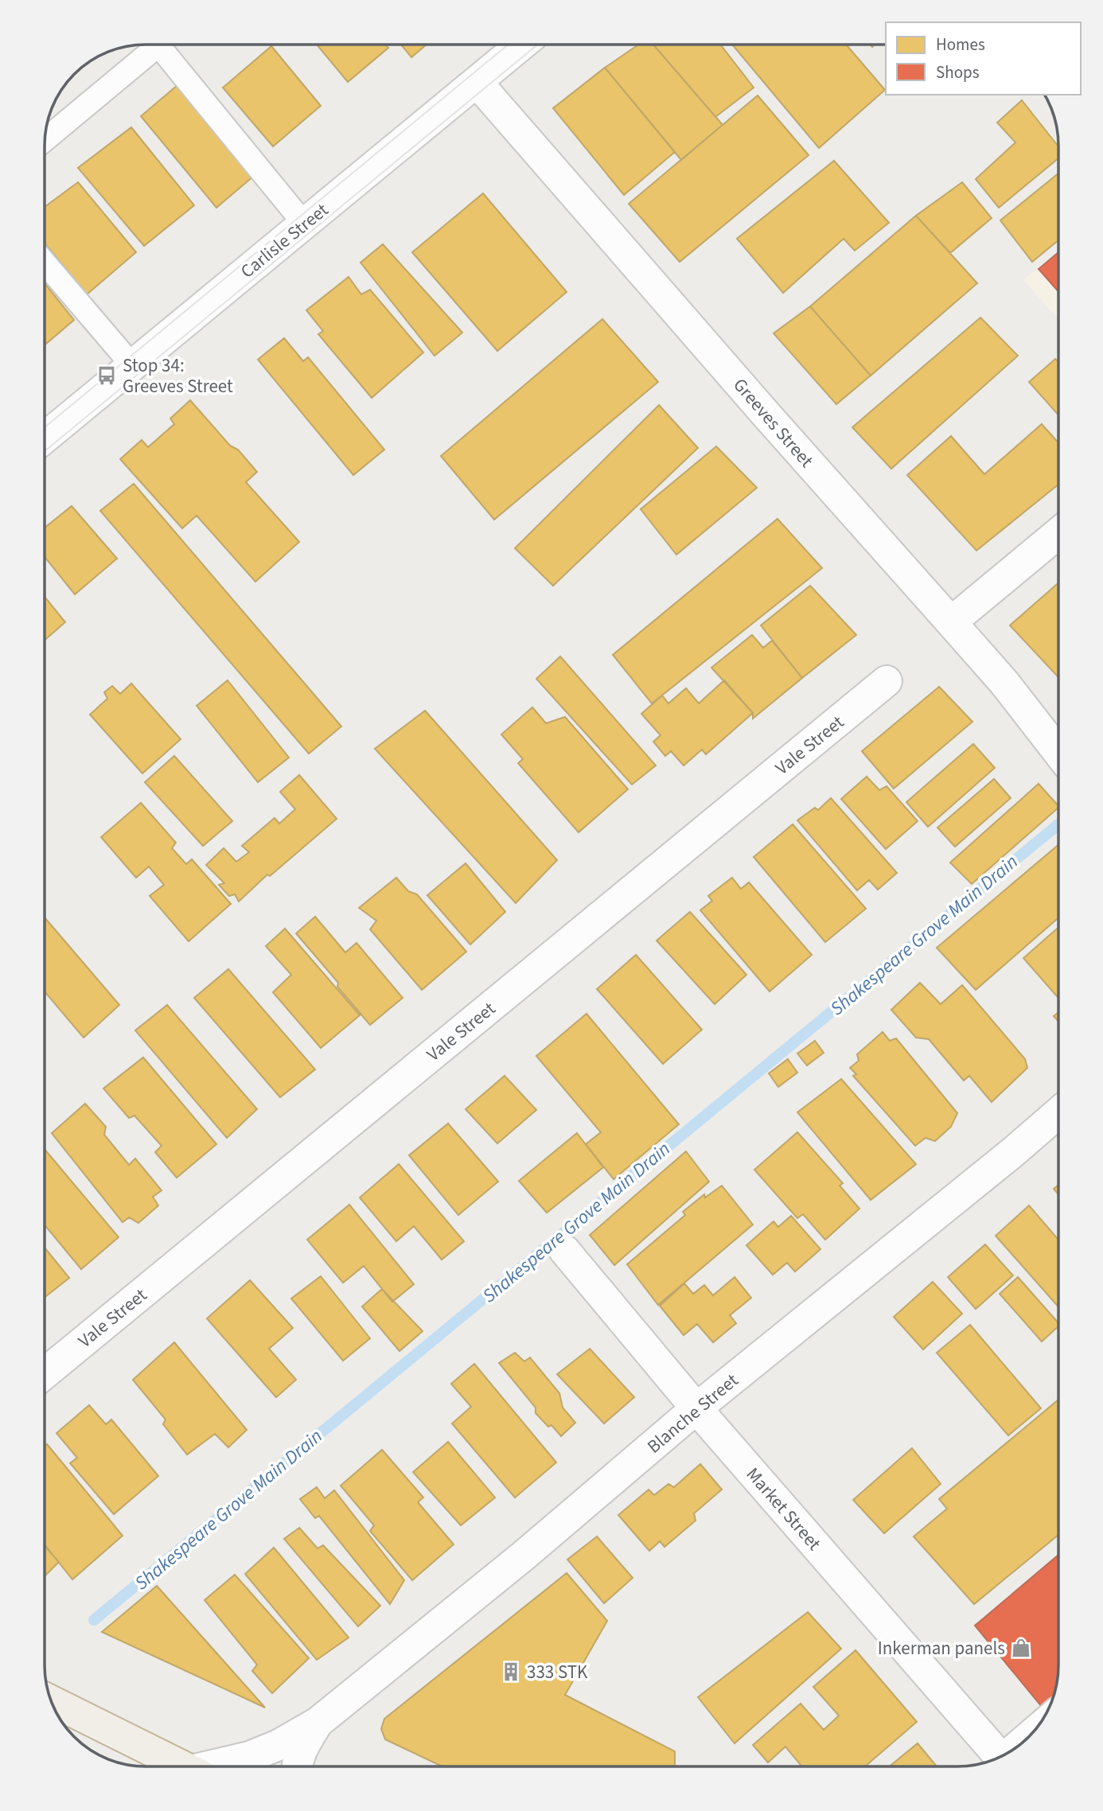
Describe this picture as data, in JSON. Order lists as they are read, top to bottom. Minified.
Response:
{"streets":{"street":["Carlisle Street","Greeves Street","Vale Street","Blanche Street","Market Street"]},"crossings":[["Carlisle Street","Greeves Street"],["Blanche Street","Market Street"]],"water":["Shakespeare Grove Main Drain"],"places":{"bus stop":["Stop 34: Greeves Street"],"shop":["Inkerman panels"],"building":["333 STK"]},"legend":["Homes","Shops"]}
